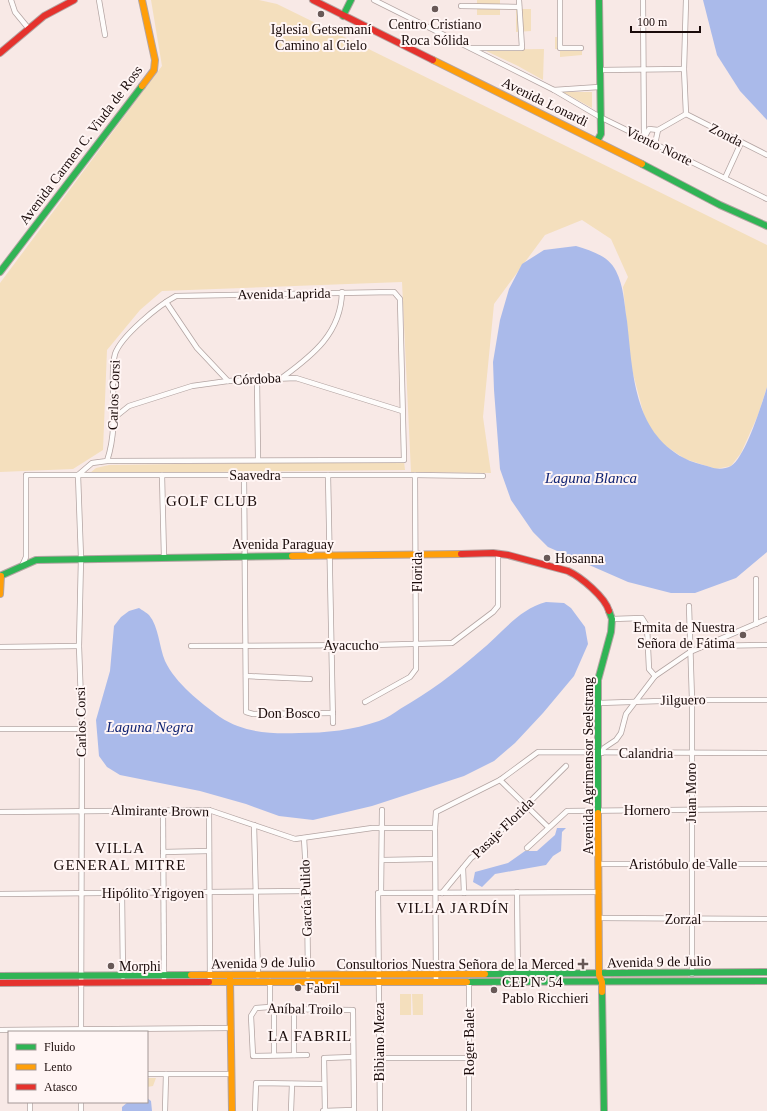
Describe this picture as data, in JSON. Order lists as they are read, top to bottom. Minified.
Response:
{"streets":{"street":["Avenida Lonardi","Zonda","Avenida Carmen C. Viuda de Ross","Viento Norte","Avenida Laprida","Córdoba","Carlos Corsi","Saavedra","Avenida Paraguay","Florida","Ayacucho","Jilguero","Don Bosco","Calandria","Avenida Agrimensor Seelstrang","Juan Moro","Hornero","Almirante Brown","Pasaje Florida","Aristóbulo de Valle","Hipólito Yrigoyen","García Pulido","Zorzal","Avenida 9 de Julio","Aníbal Troilo","Bibiano Meza","Roger Balet"]},"crossings":[["Avenida Laprida","Córdoba"],["Avenida Laprida","Carlos Corsi"],["Avenida Laprida","Saavedra"],["Córdoba","Carlos Corsi"],["Córdoba","Saavedra"],["Carlos Corsi","Saavedra"],["Carlos Corsi","Avenida Paraguay"],["Carlos Corsi","Almirante Brown"],["Carlos Corsi","Hipólito Yrigoyen"],["Carlos Corsi","Avenida 9 de Julio"],["Saavedra","Avenida Paraguay"],["Saavedra","Florida"],["Avenida Paraguay","Florida"],["Avenida Paraguay","Ayacucho"],["Avenida Paraguay","Avenida Agrimensor Seelstrang"],["Florida","Ayacucho"],["Jilguero","Avenida Agrimensor Seelstrang"],["Jilguero","Juan Moro"],["Calandria","Avenida Agrimensor Seelstrang"],["Calandria","Juan Moro"],["Avenida Agrimensor Seelstrang","Hornero"],["Avenida Agrimensor Seelstrang","Aristóbulo de Valle"],["Avenida Agrimensor Seelstrang","Zorzal"],["Avenida Agrimensor Seelstrang","Avenida 9 de Julio"],["Juan Moro","Hornero"],["Juan Moro","Aristóbulo de Valle"],["Juan Moro","Zorzal"],["Juan Moro","Avenida 9 de Julio"],["Almirante Brown","García Pulido"],["Almirante Brown","Bibiano Meza"],["Hipólito Yrigoyen","García Pulido"],["García Pulido","Avenida 9 de Julio"],["Avenida 9 de Julio","Bibiano Meza"],["Avenida 9 de Julio","Roger Balet"]],"districts":["GOLF CLUB","VILLA GENERAL MITRE","VILLA JARDÍN","LA FABRIL"],"water":["Laguna Blanca","Laguna Negra"],"places":{"other":["Centro Cristiano Roca Sólida","Iglesia Getsemaní Camino al Cielo","Hosanna","Ermita de Nuestra Señora de Fátima","Morphi","Fabril","CEP Nº 54 Pablo Ricchieri"],"health":["Consultorios Nuestra Señora de la Merced"]},"legend":["Fluido","Lento","Atasco"],"scale_bar":"100 m"}
